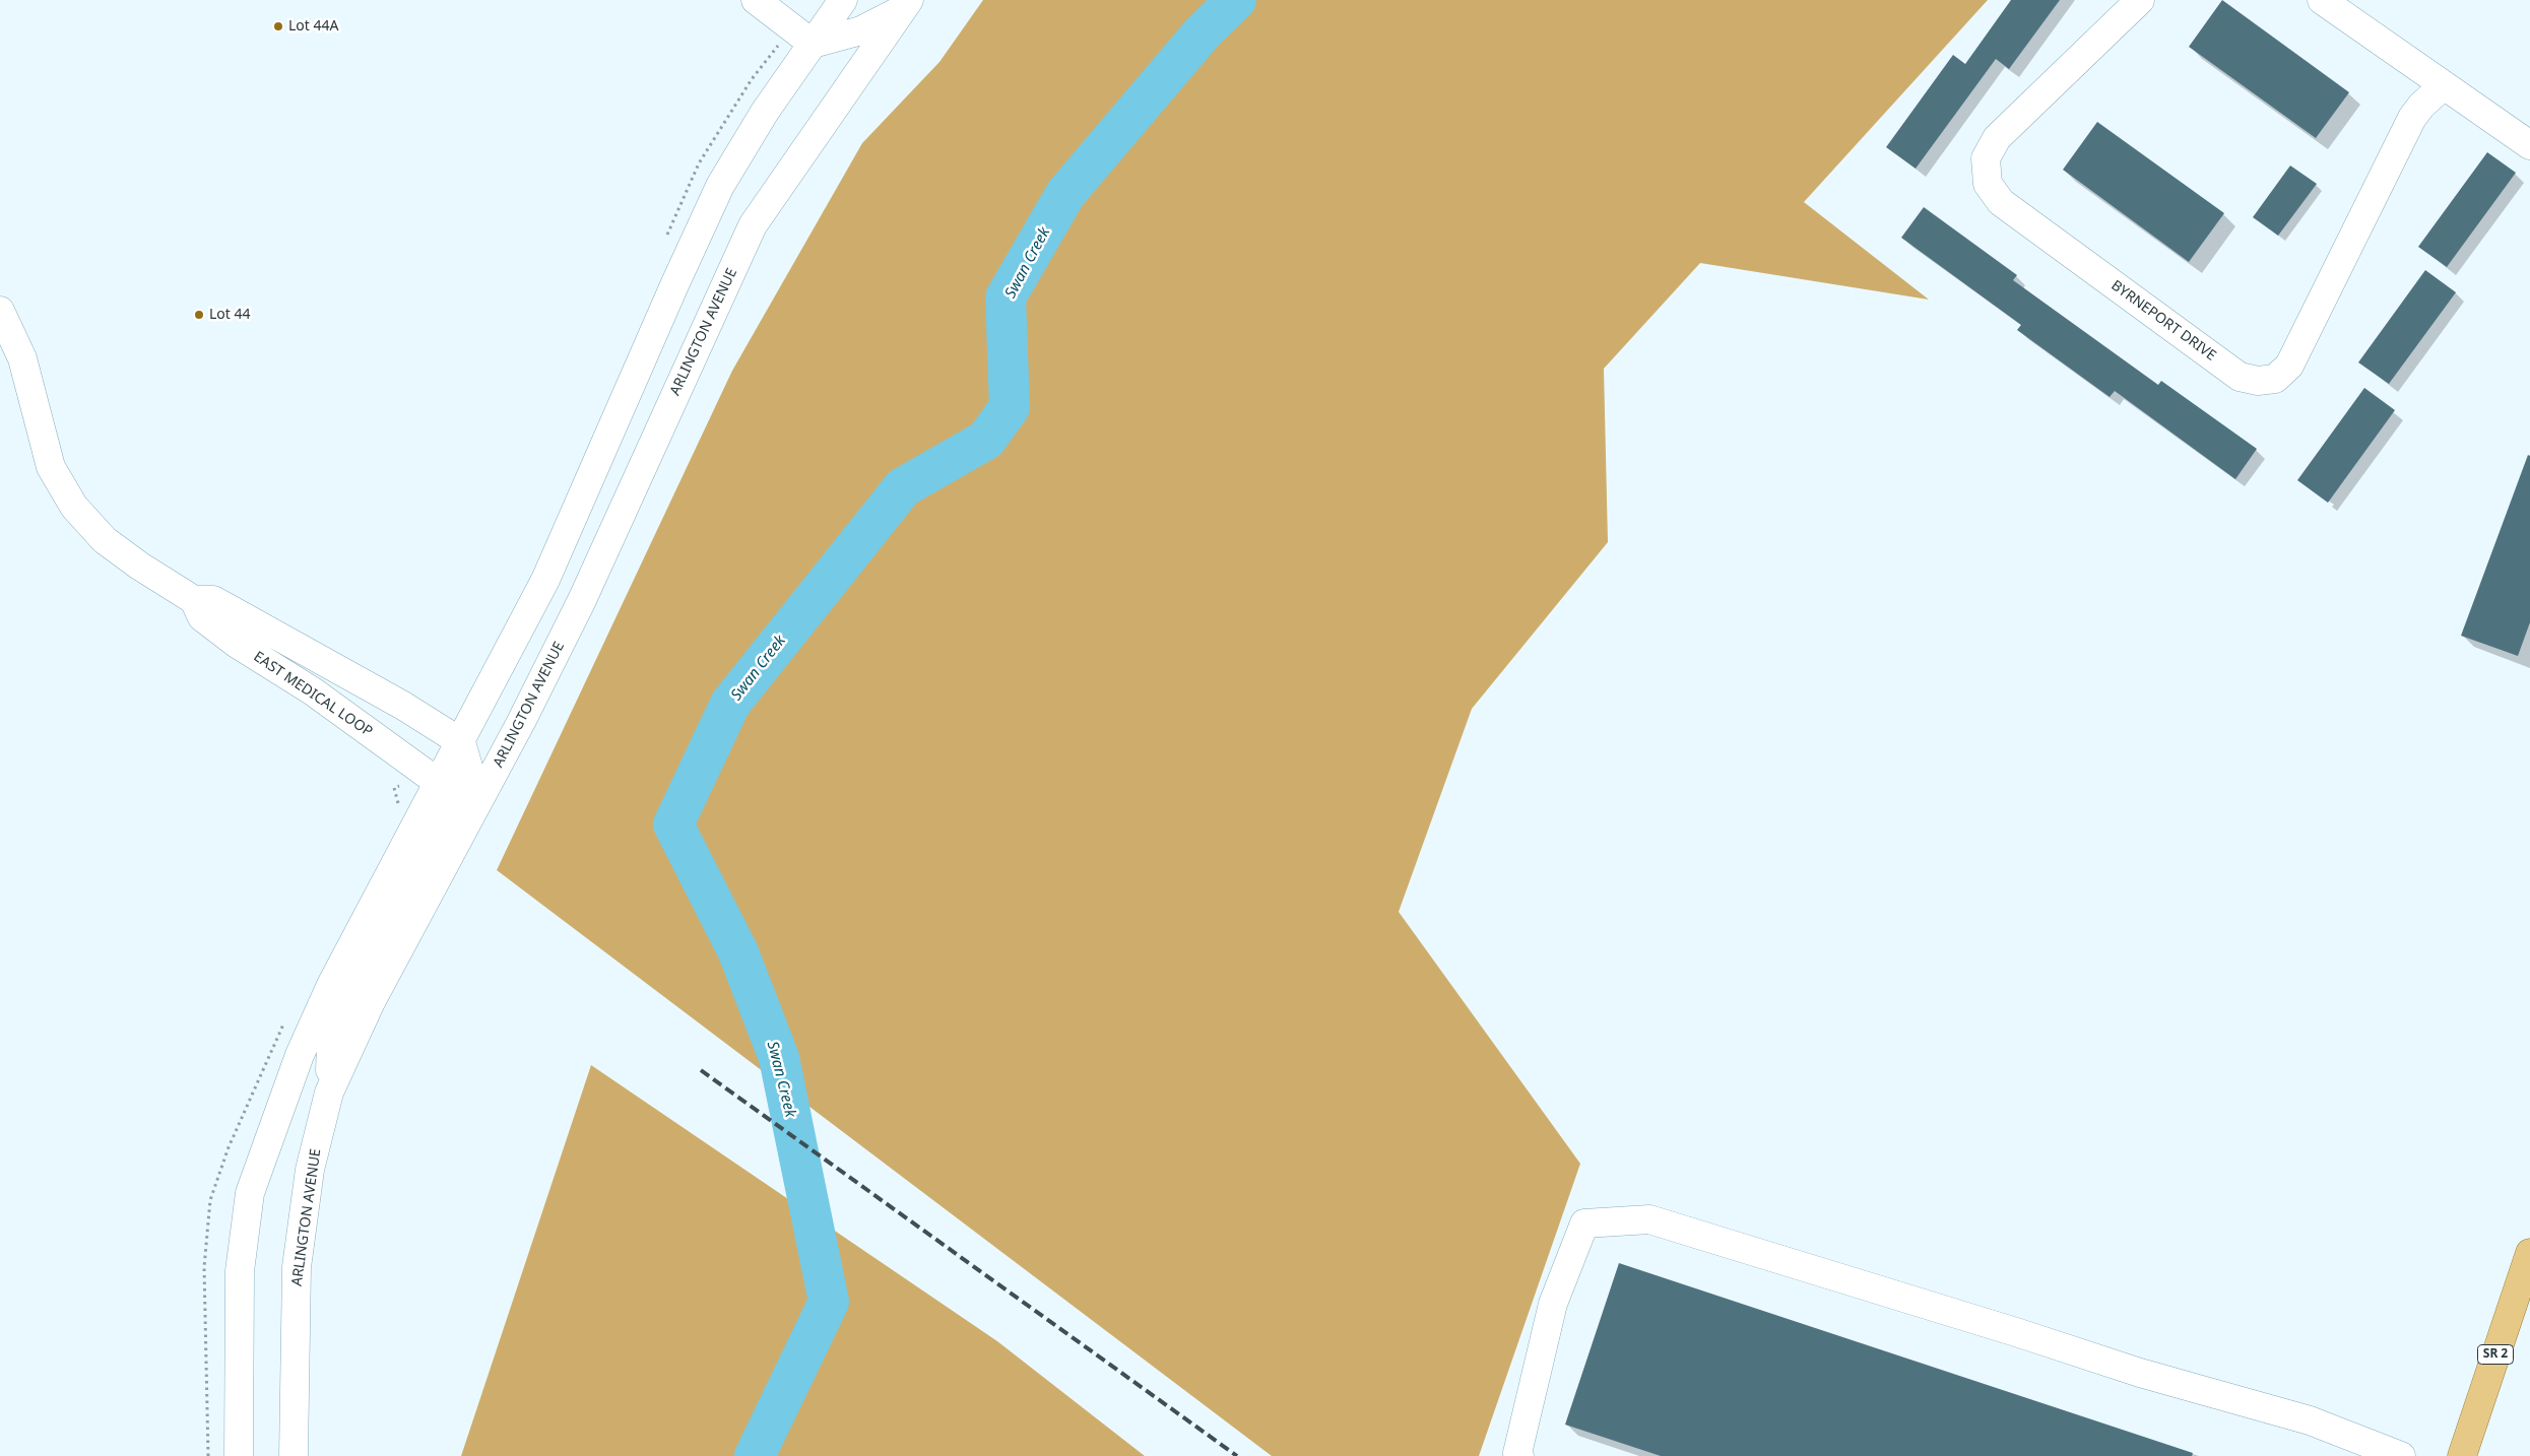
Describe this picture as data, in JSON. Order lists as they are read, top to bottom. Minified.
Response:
{"streets":{"main road":["SR 2"],"street":["BYRNEPORT DRIVE","ARLINGTON AVENUE","EAST MEDICAL LOOP"]},"water":["Swan Creek"],"places":["Lot 44A","Lot 44"]}
